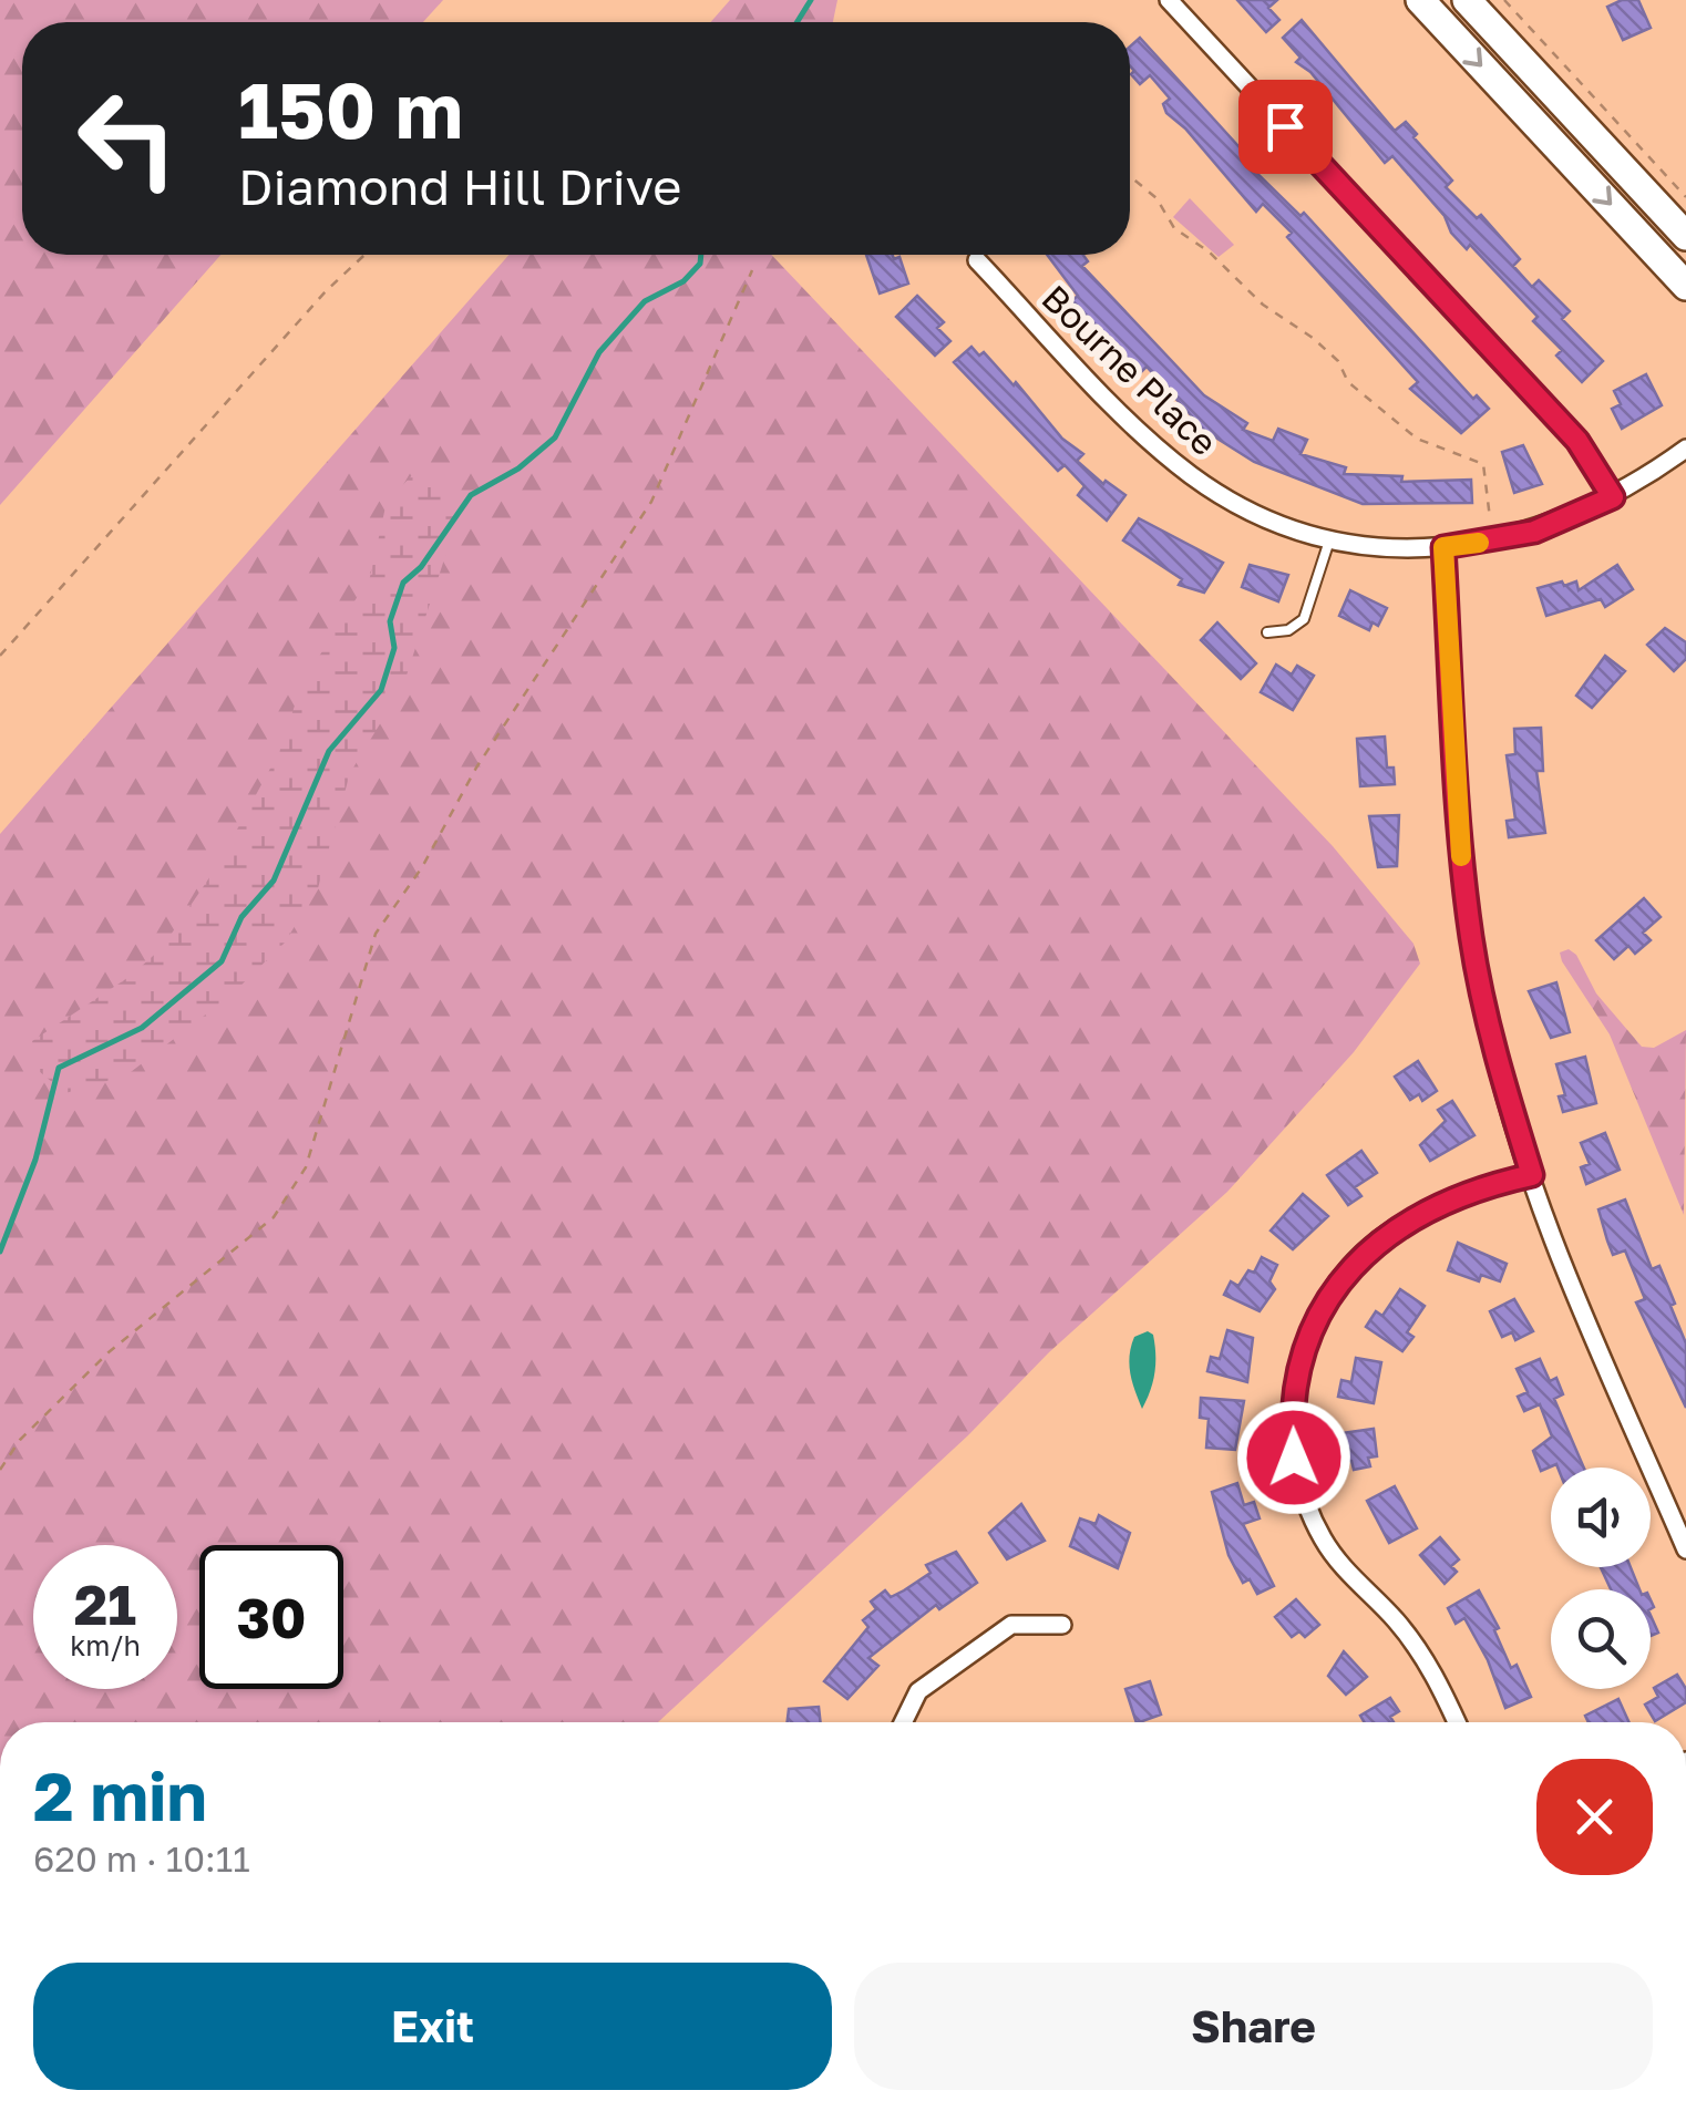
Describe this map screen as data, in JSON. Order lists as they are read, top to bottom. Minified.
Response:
{"streets":{"street":["Bourne Place"]},"page":{"turn":["150 m","Diamond Hill Drive"],"speed":"21 km/h","limit":"30","heading":["2 min","620 m · 10:11"],"buttons":["Exit","Share"]}}
